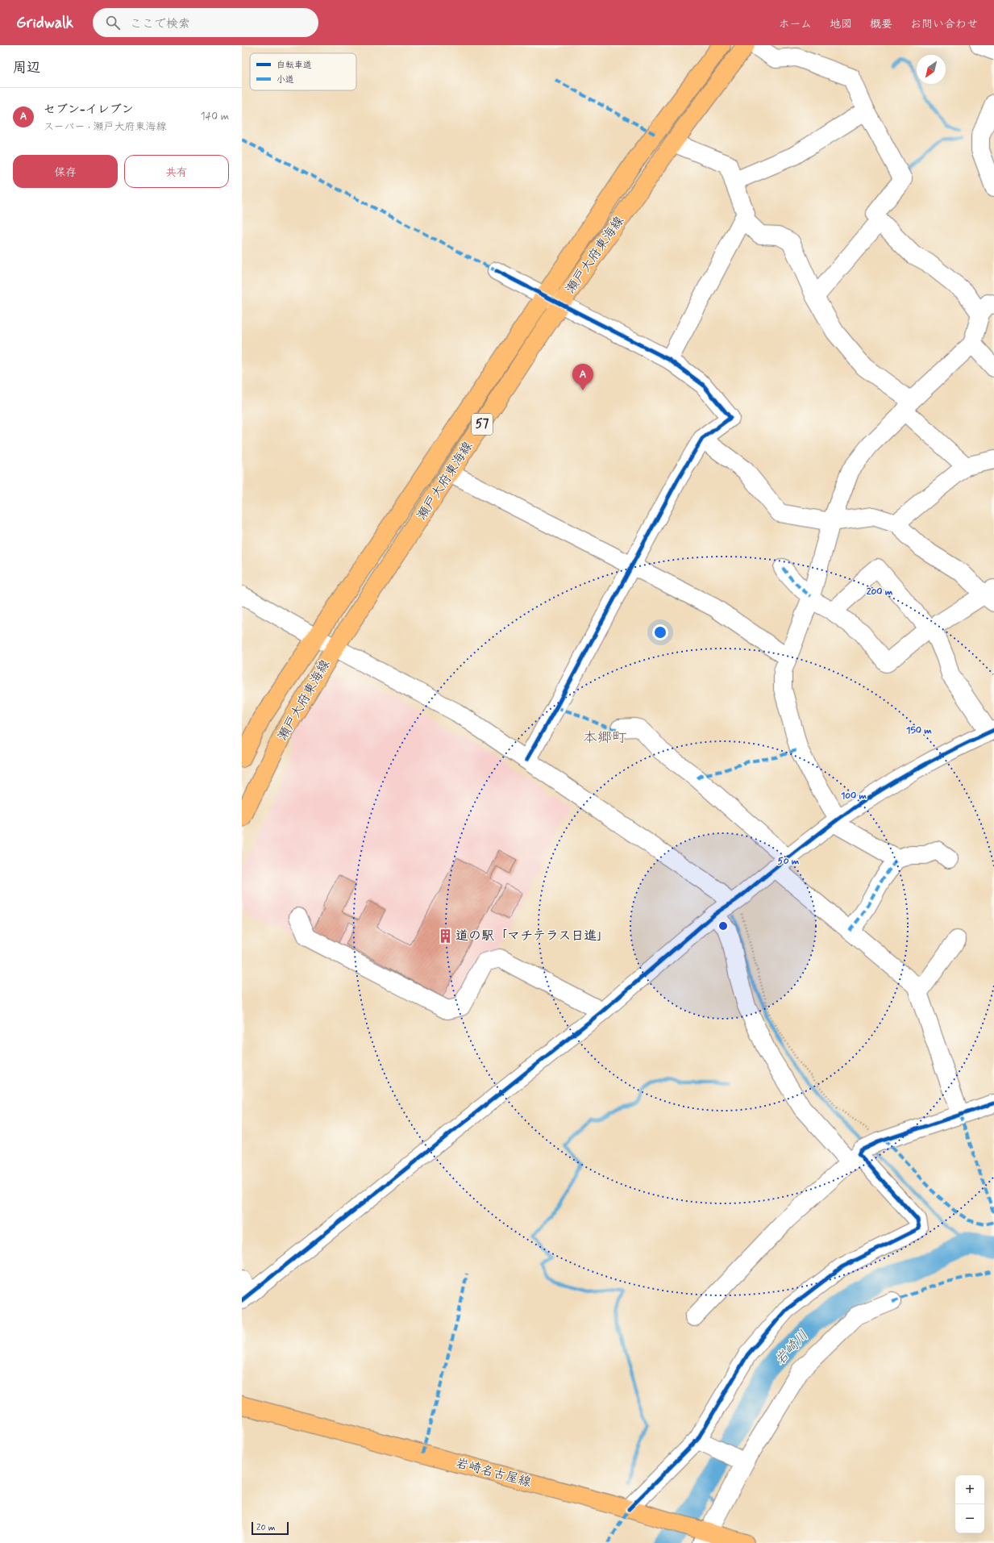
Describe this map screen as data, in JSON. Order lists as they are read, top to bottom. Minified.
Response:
{"streets":{"main road":["瀬戸大府東海線","57","岩崎名古屋線"]},"districts":["本郷町"],"water":["岩崎川"],"places":{"building":["道の駅「マチテラス日進」"]},"legend":["自転車道","小道"],"scale_bar":"20 m","north":"bottom left","page":{"header":"Gridwalk","search":"ここで検索","nav":["ホーム","地図","概要","お問い合わせ"],"heading":"周辺","list":[{"mark":"A","name":"セブン-イレブン","note":"スーパー · 瀬戸大府東海線","value":"140 m"}],"buttons":["保存","共有"],"pins":"A","map_buttons":["+","−"],"scale":"20 m"},"rings":["200 m","150 m","100 m","50 m"]}
